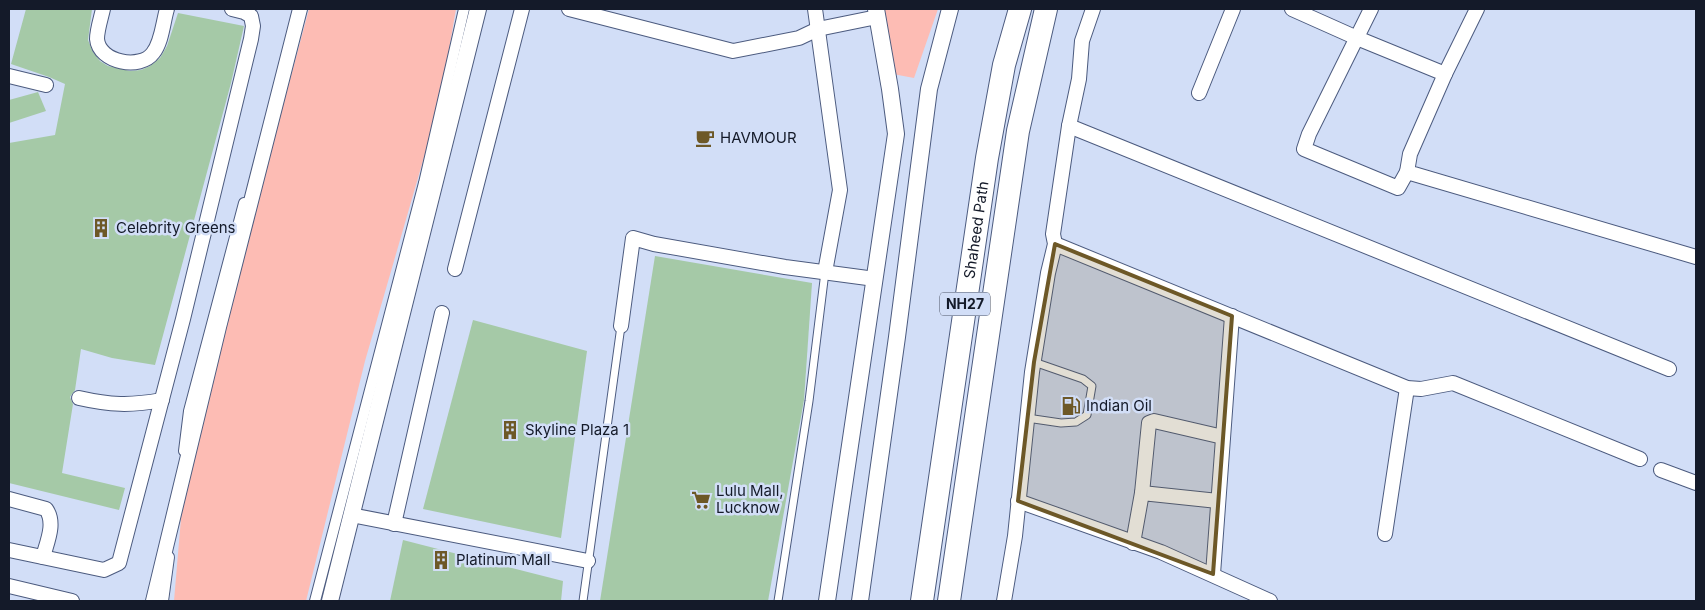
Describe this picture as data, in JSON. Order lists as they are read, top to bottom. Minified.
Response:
{"streets":{"highway":["Shaheed Path","NH27"]},"places":{"cafe":["HAVMOUR"],"building":["Celebrity Greens","Skyline Plaza 1","Platinum Mall"],"fuel station":["Indian Oil"],"supermarket":["Lulu Mall, Lucknow"]}}
